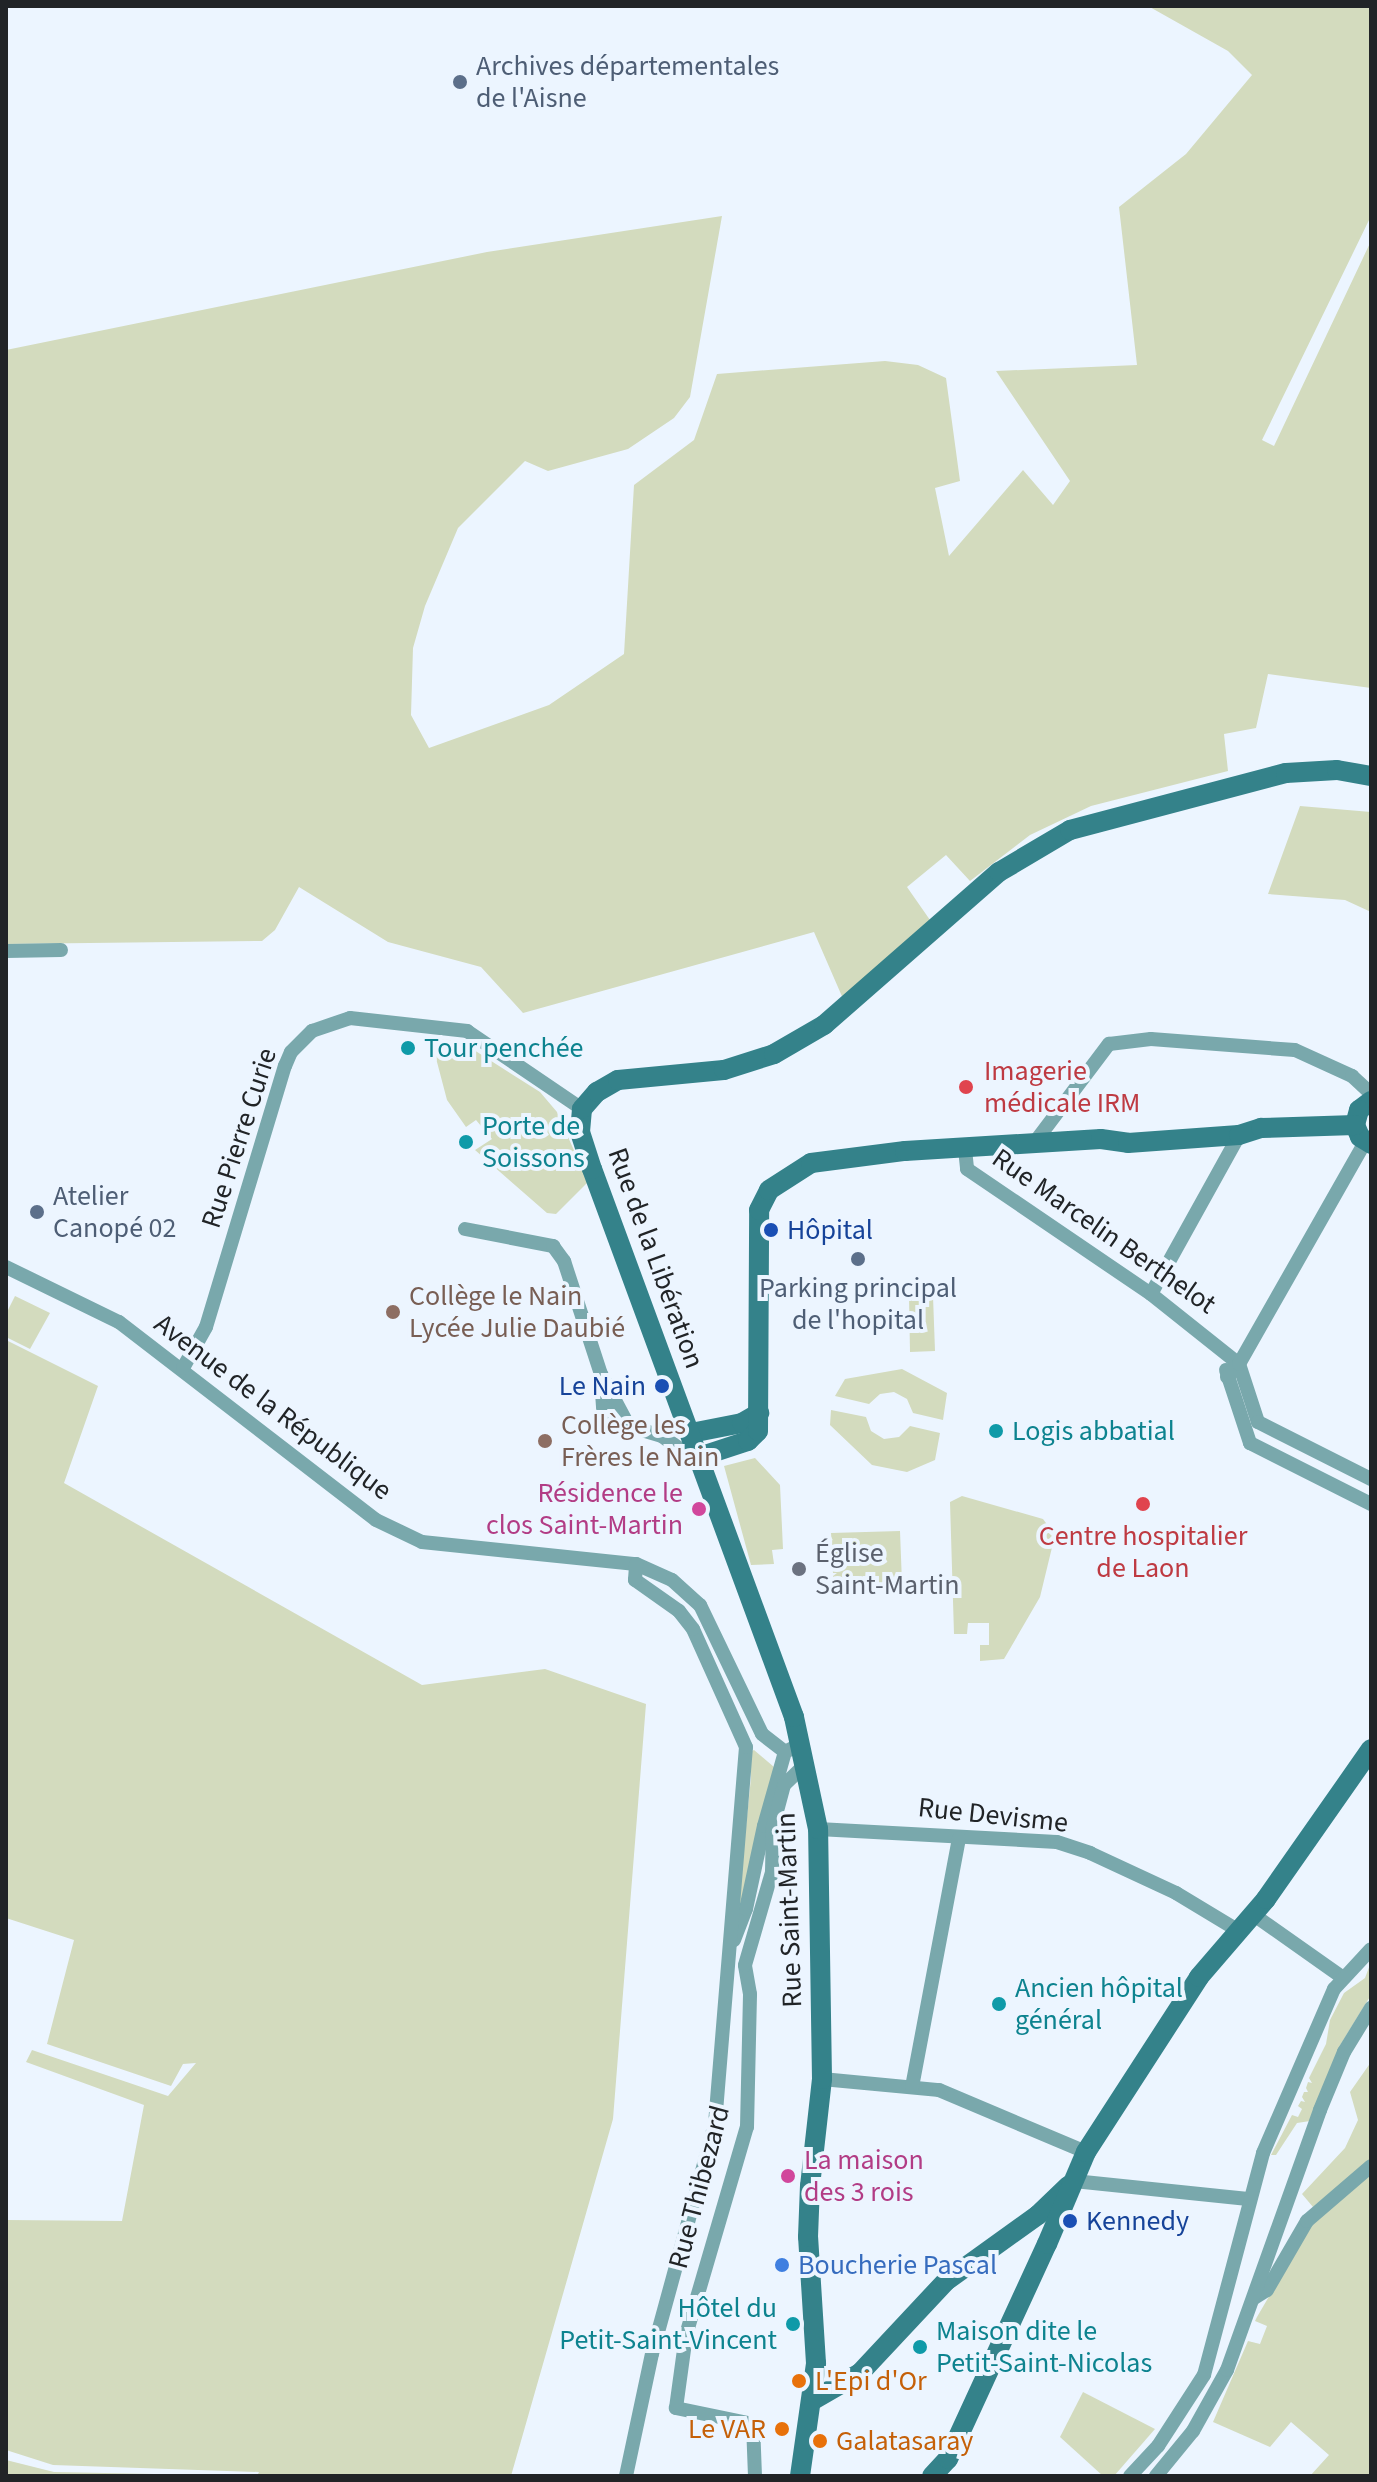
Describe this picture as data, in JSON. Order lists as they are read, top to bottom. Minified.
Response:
{"streets":{"main road":["Rue Marcelin Berthelot","Rue de la Libération","Rue Saint-Martin"],"street":["Rue Pierre Curie","Avenue de la République","Rue Devisme","Rue Thibezard"]},"crossings":[["Rue Pierre Curie","Rue de la Libération"],["Rue Pierre Curie","Avenue de la République"],["Rue Marcelin Berthelot","Rue de la Libération"],["Rue Marcelin Berthelot","Rue Saint-Martin"],["Rue de la Libération","Rue Saint-Martin"],["Avenue de la République","Rue Saint-Martin"],["Avenue de la République","Rue Thibezard"],["Rue Devisme","Rue Saint-Martin"],["Rue Saint-Martin","Rue Thibezard"]],"places":["Archives départementales de l'Aisne","Tour penchée","Imagerie médicale IRM","Porte de Soissons","Atelier Canopé 02","Hôpital","Parking principal de l'hopital","Collège le Nain Lycée Julie Daubié","Le Nain","Logis abbatial","Collège les Frères le Nain","Centre hospitalier de Laon","Résidence le clos Saint-Martin","Église Saint-Martin","Ancien hôpital général","La maison des 3 rois","Kennedy","Boucherie Pascal","Hôtel du Petit-Saint-Vincent","Maison dite le Petit-Saint-Nicolas","L'Epi d'Or","Le VAR","Galatasaray"]}
